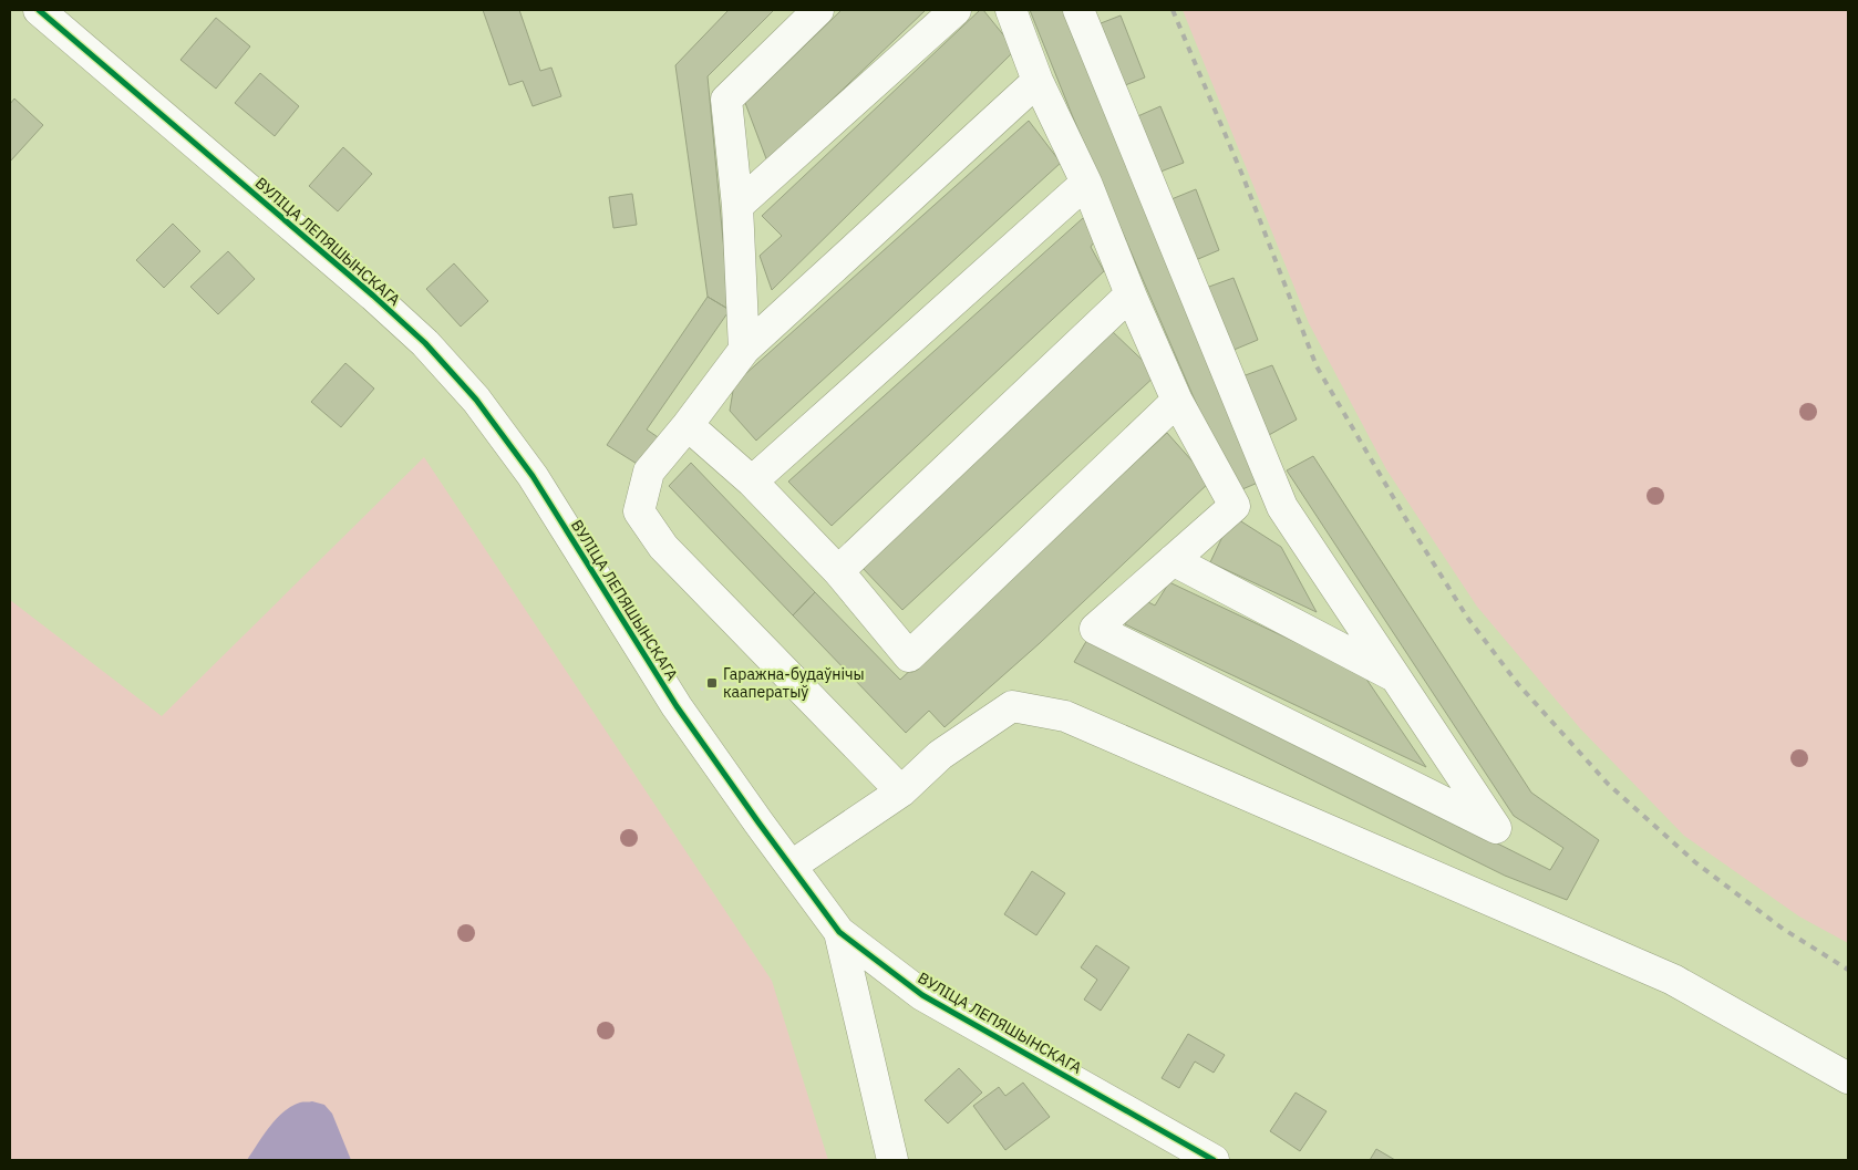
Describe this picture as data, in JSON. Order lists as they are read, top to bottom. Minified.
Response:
{"streets":{"street":["ВУЛІЦА ЛЕПЯШЫНСКАГА"]},"places":{"transit":["Гаражна-будаўнічы кааператыў"]}}
